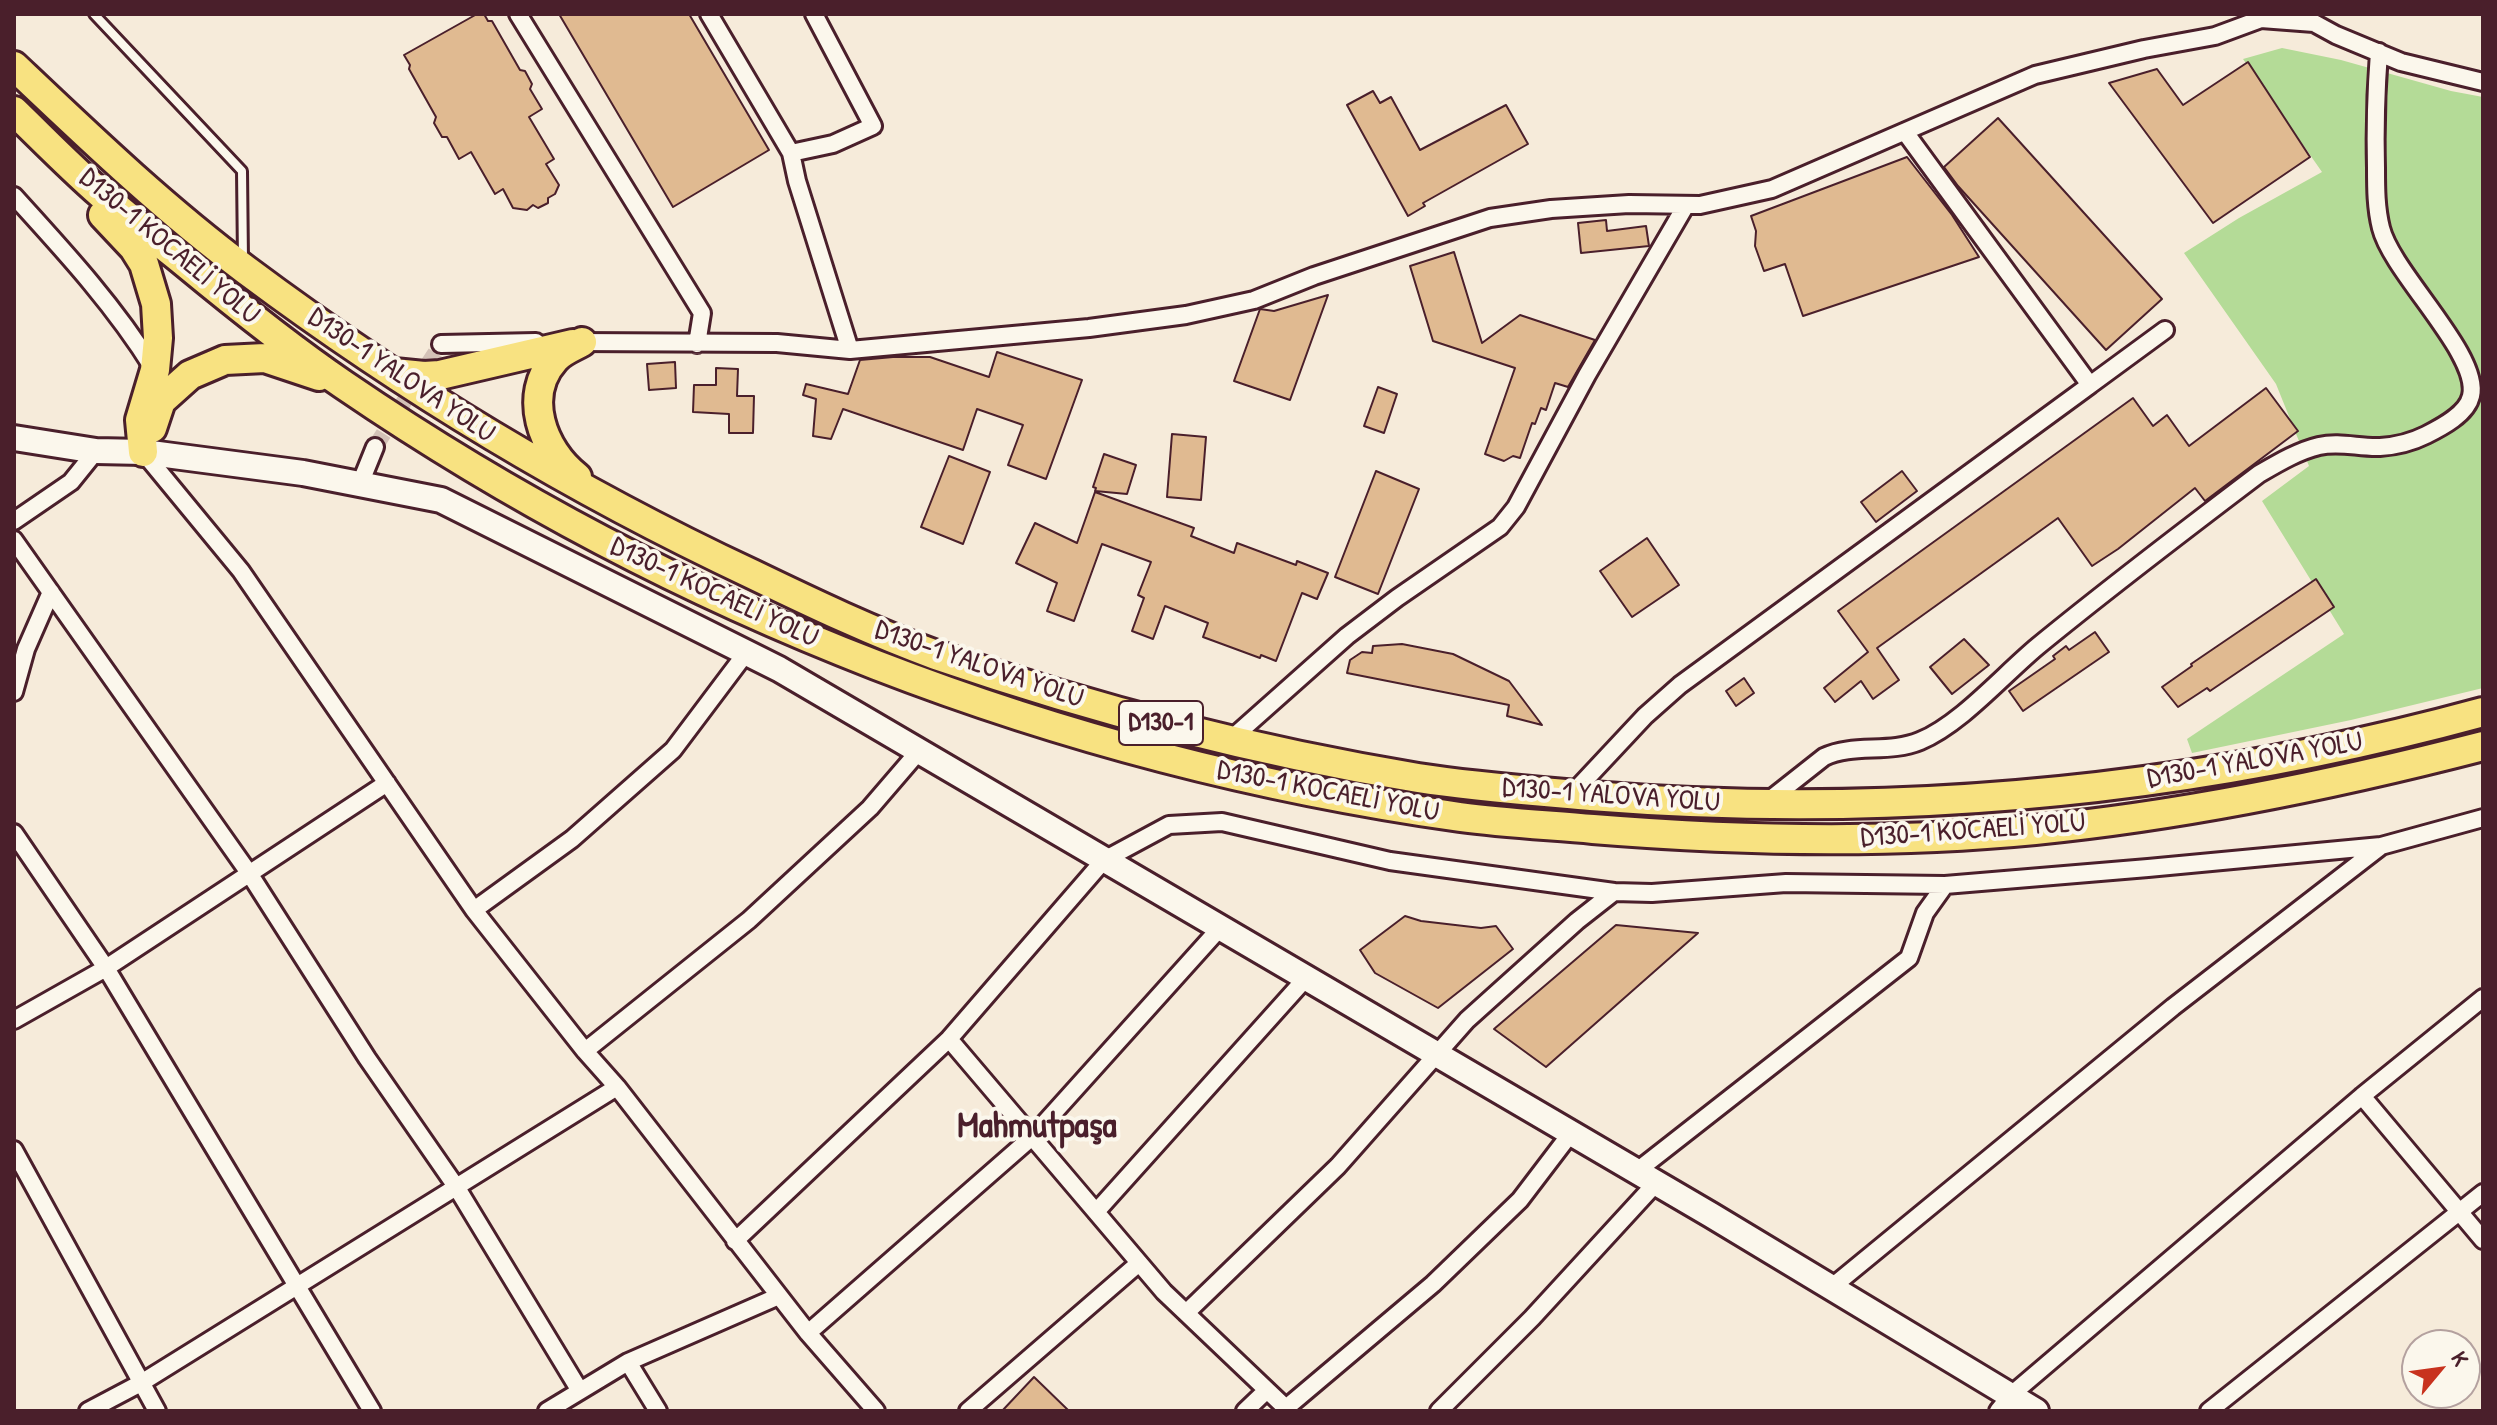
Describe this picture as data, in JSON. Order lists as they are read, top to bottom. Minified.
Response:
{"streets":{"highway":["D130-1 KOCAELİ YOLU","D130-1 YALOVA YOLU","D130-1"]},"districts":["Mahmutpaşa"],"north":"top right"}
